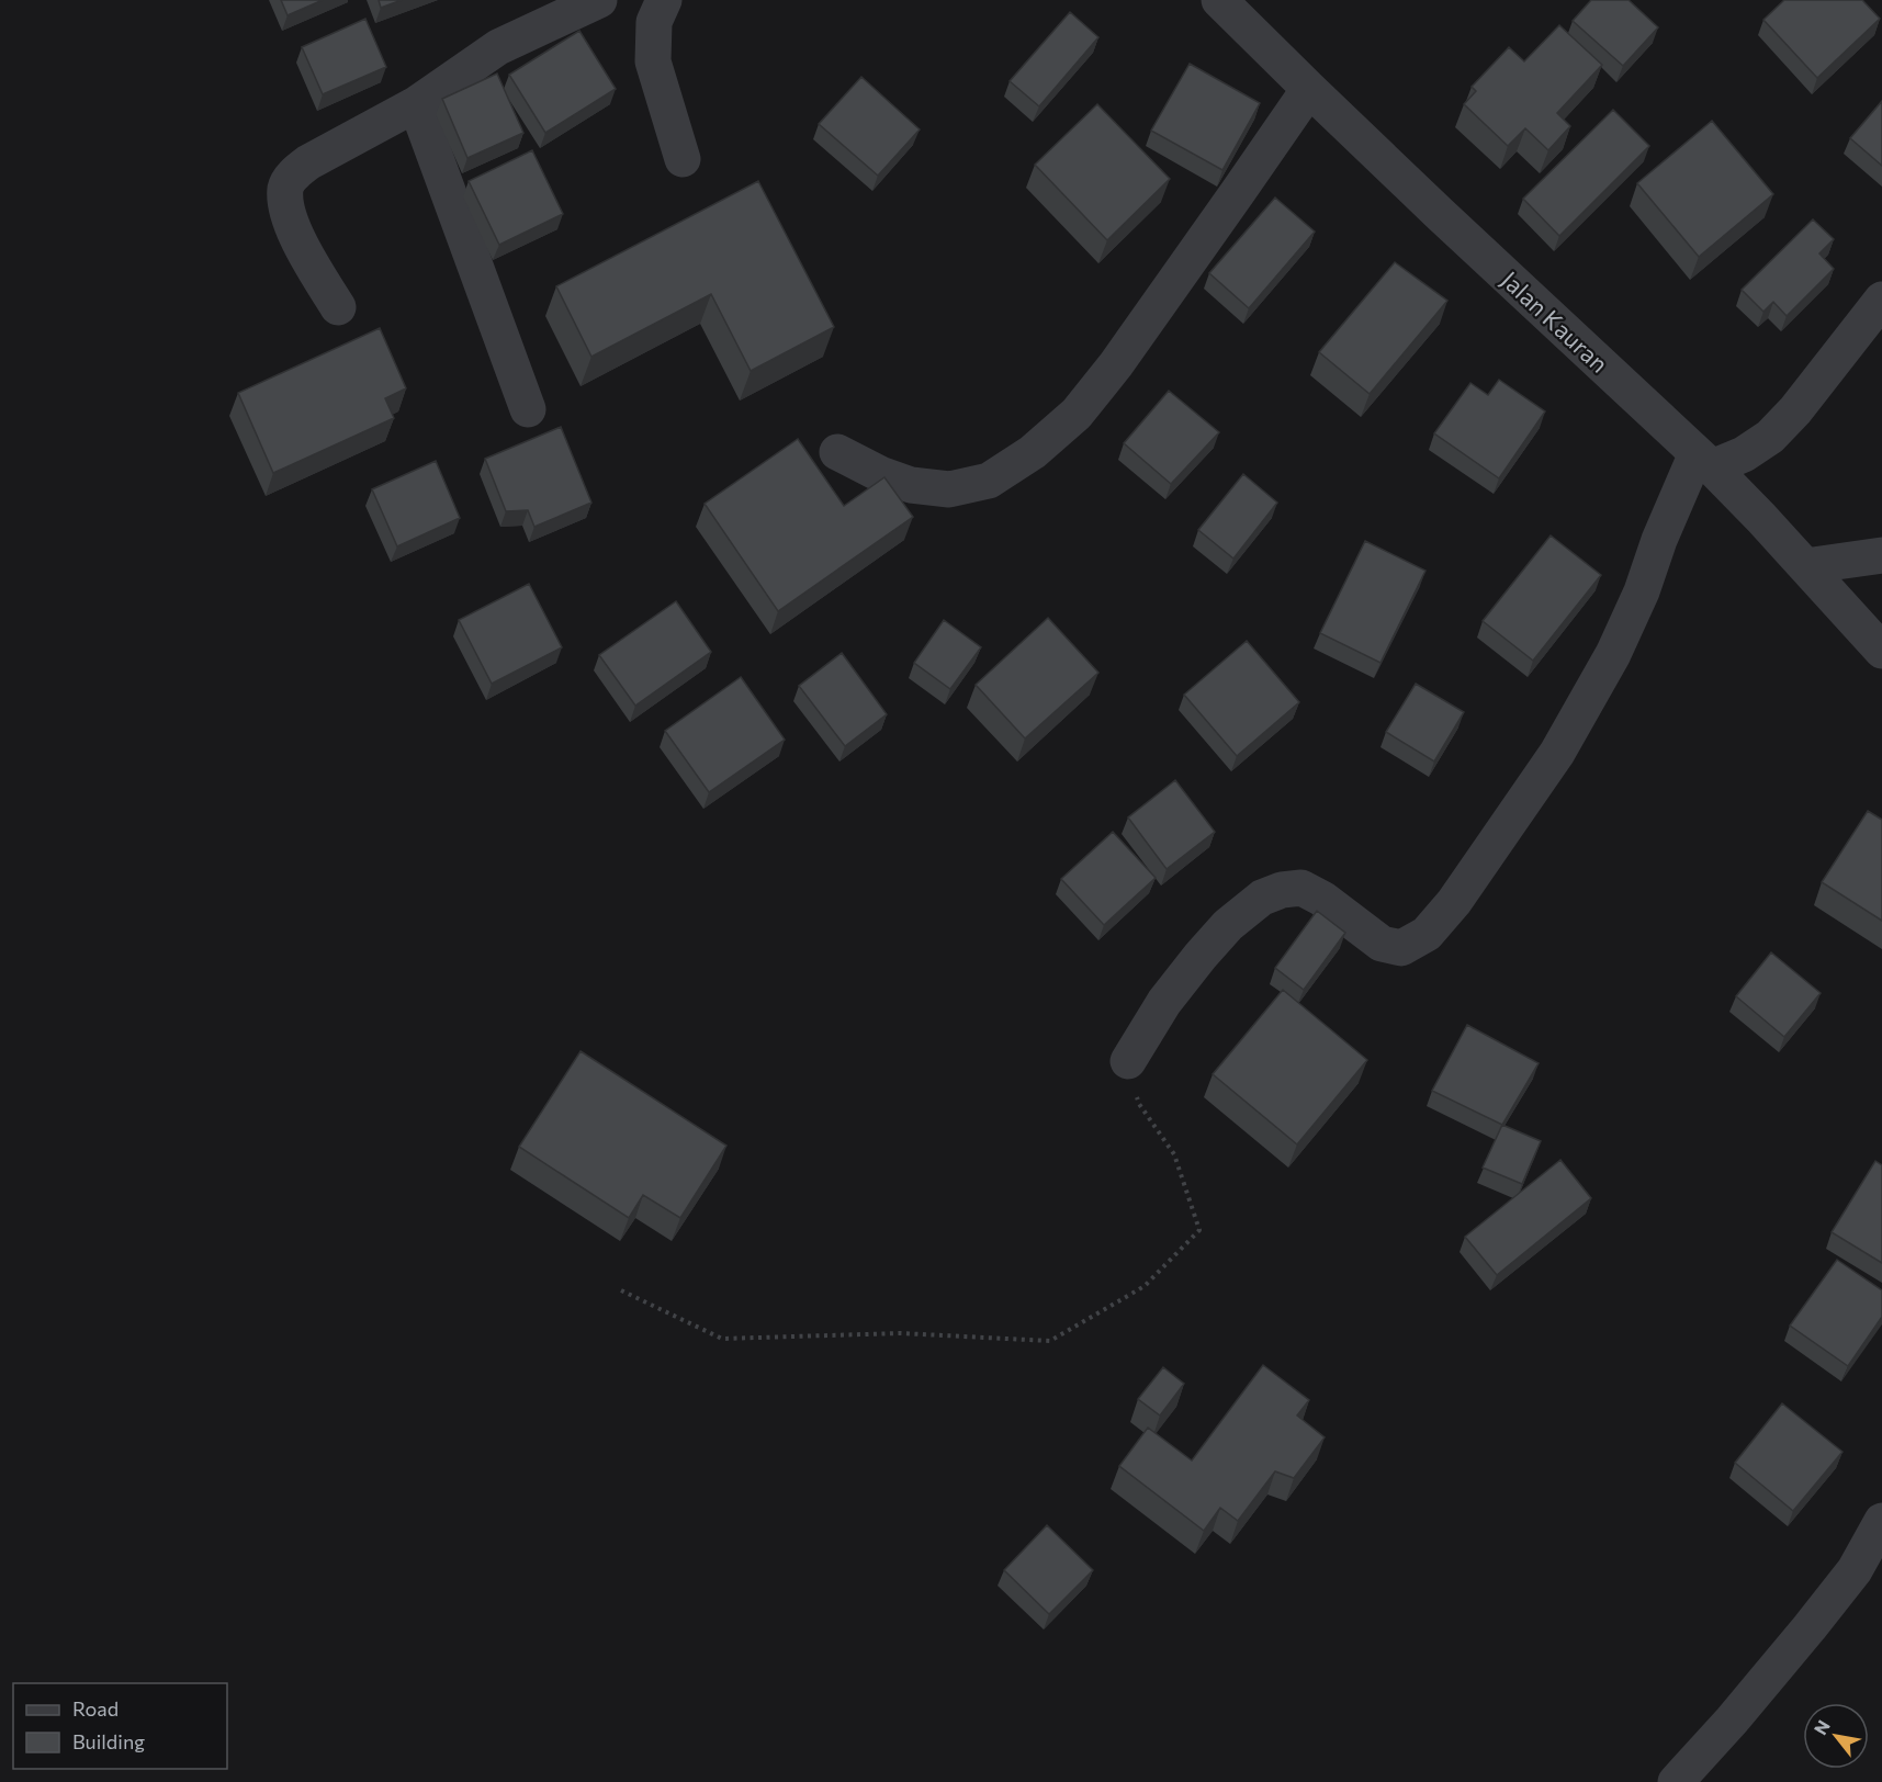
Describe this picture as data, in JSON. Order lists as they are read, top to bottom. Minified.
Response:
{"streets":{"street":["Jalan Kauran"]},"legend":["Road","Building"],"north":"top left"}
